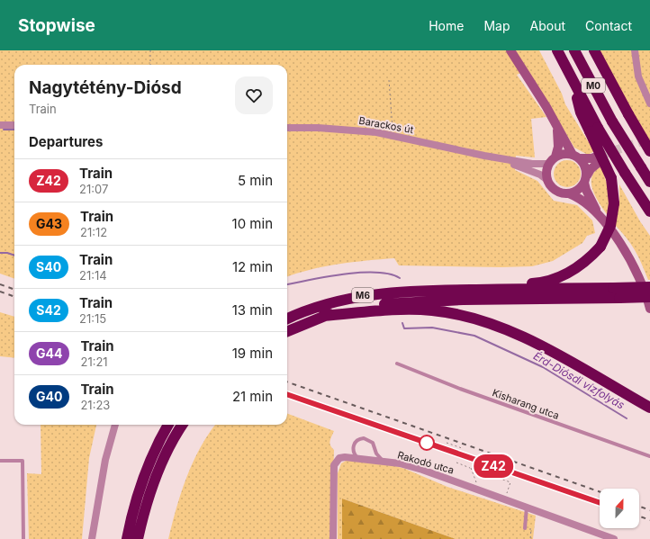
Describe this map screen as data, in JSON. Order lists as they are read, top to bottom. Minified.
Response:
{"streets":{"highway":["M0","M6"],"street":["Barackos út","Rakodó utca"],"lane":["Kisharang utca"]},"water":["Érd-Diósdi vízfolyás"],"north":"top","page":{"header":"Stopwise","nav":["Home","Map","About","Contact"],"on_map":"Z42","heading":[["Nagytétény-Diósd","Train"],"Departures"],"list":[{"mark":"Z42","name":"Train","note":"21:07","value":"5 min"},{"mark":"G43","name":"Train","note":"21:12","value":"10 min"},{"mark":"S40","name":"Train","note":"21:14","value":"12 min"},{"mark":"S42","name":"Train","note":"21:15","value":"13 min"},{"mark":"G44","name":"Train","note":"21:21","value":"19 min"},{"mark":"G40","name":"Train","note":"21:23","value":"21 min"}]}}
